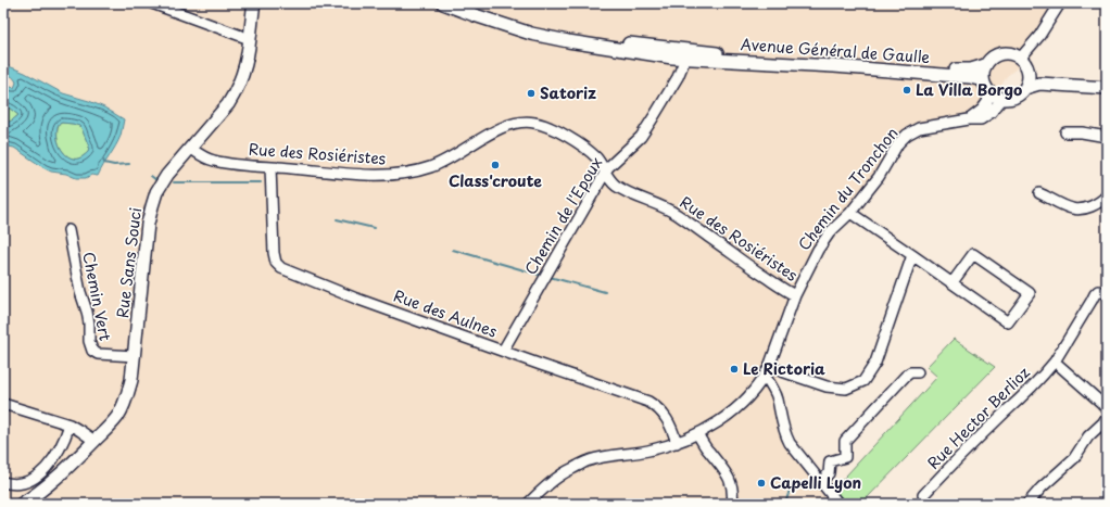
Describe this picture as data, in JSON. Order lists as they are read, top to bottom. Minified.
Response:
{"streets":{"main road":["Avenue Général de Gaulle","Rue Sans Souci"],"street":["Rue des Rosiéristes","Chemin du Tronchon","Chemin de l'Epoux","Chemin Vert","Rue des Aulnes","Rue Hector Berlioz"]},"crossings":[["Avenue Général de Gaulle","Chemin du Tronchon"],["Avenue Général de Gaulle","Chemin de l'Epoux"],["Rue des Rosiéristes","Chemin du Tronchon"],["Rue des Rosiéristes","Chemin de l'Epoux"],["Rue des Rosiéristes","Rue Sans Souci"],["Rue des Rosiéristes","Rue des Aulnes"],["Chemin du Tronchon","Rue des Aulnes"],["Chemin de l'Epoux","Rue des Aulnes"],["Rue Sans Souci","Chemin Vert"]],"places":["La Villa Borgo","Satoriz","Class'croute","Le Rictoria","Capelli Lyon"]}
